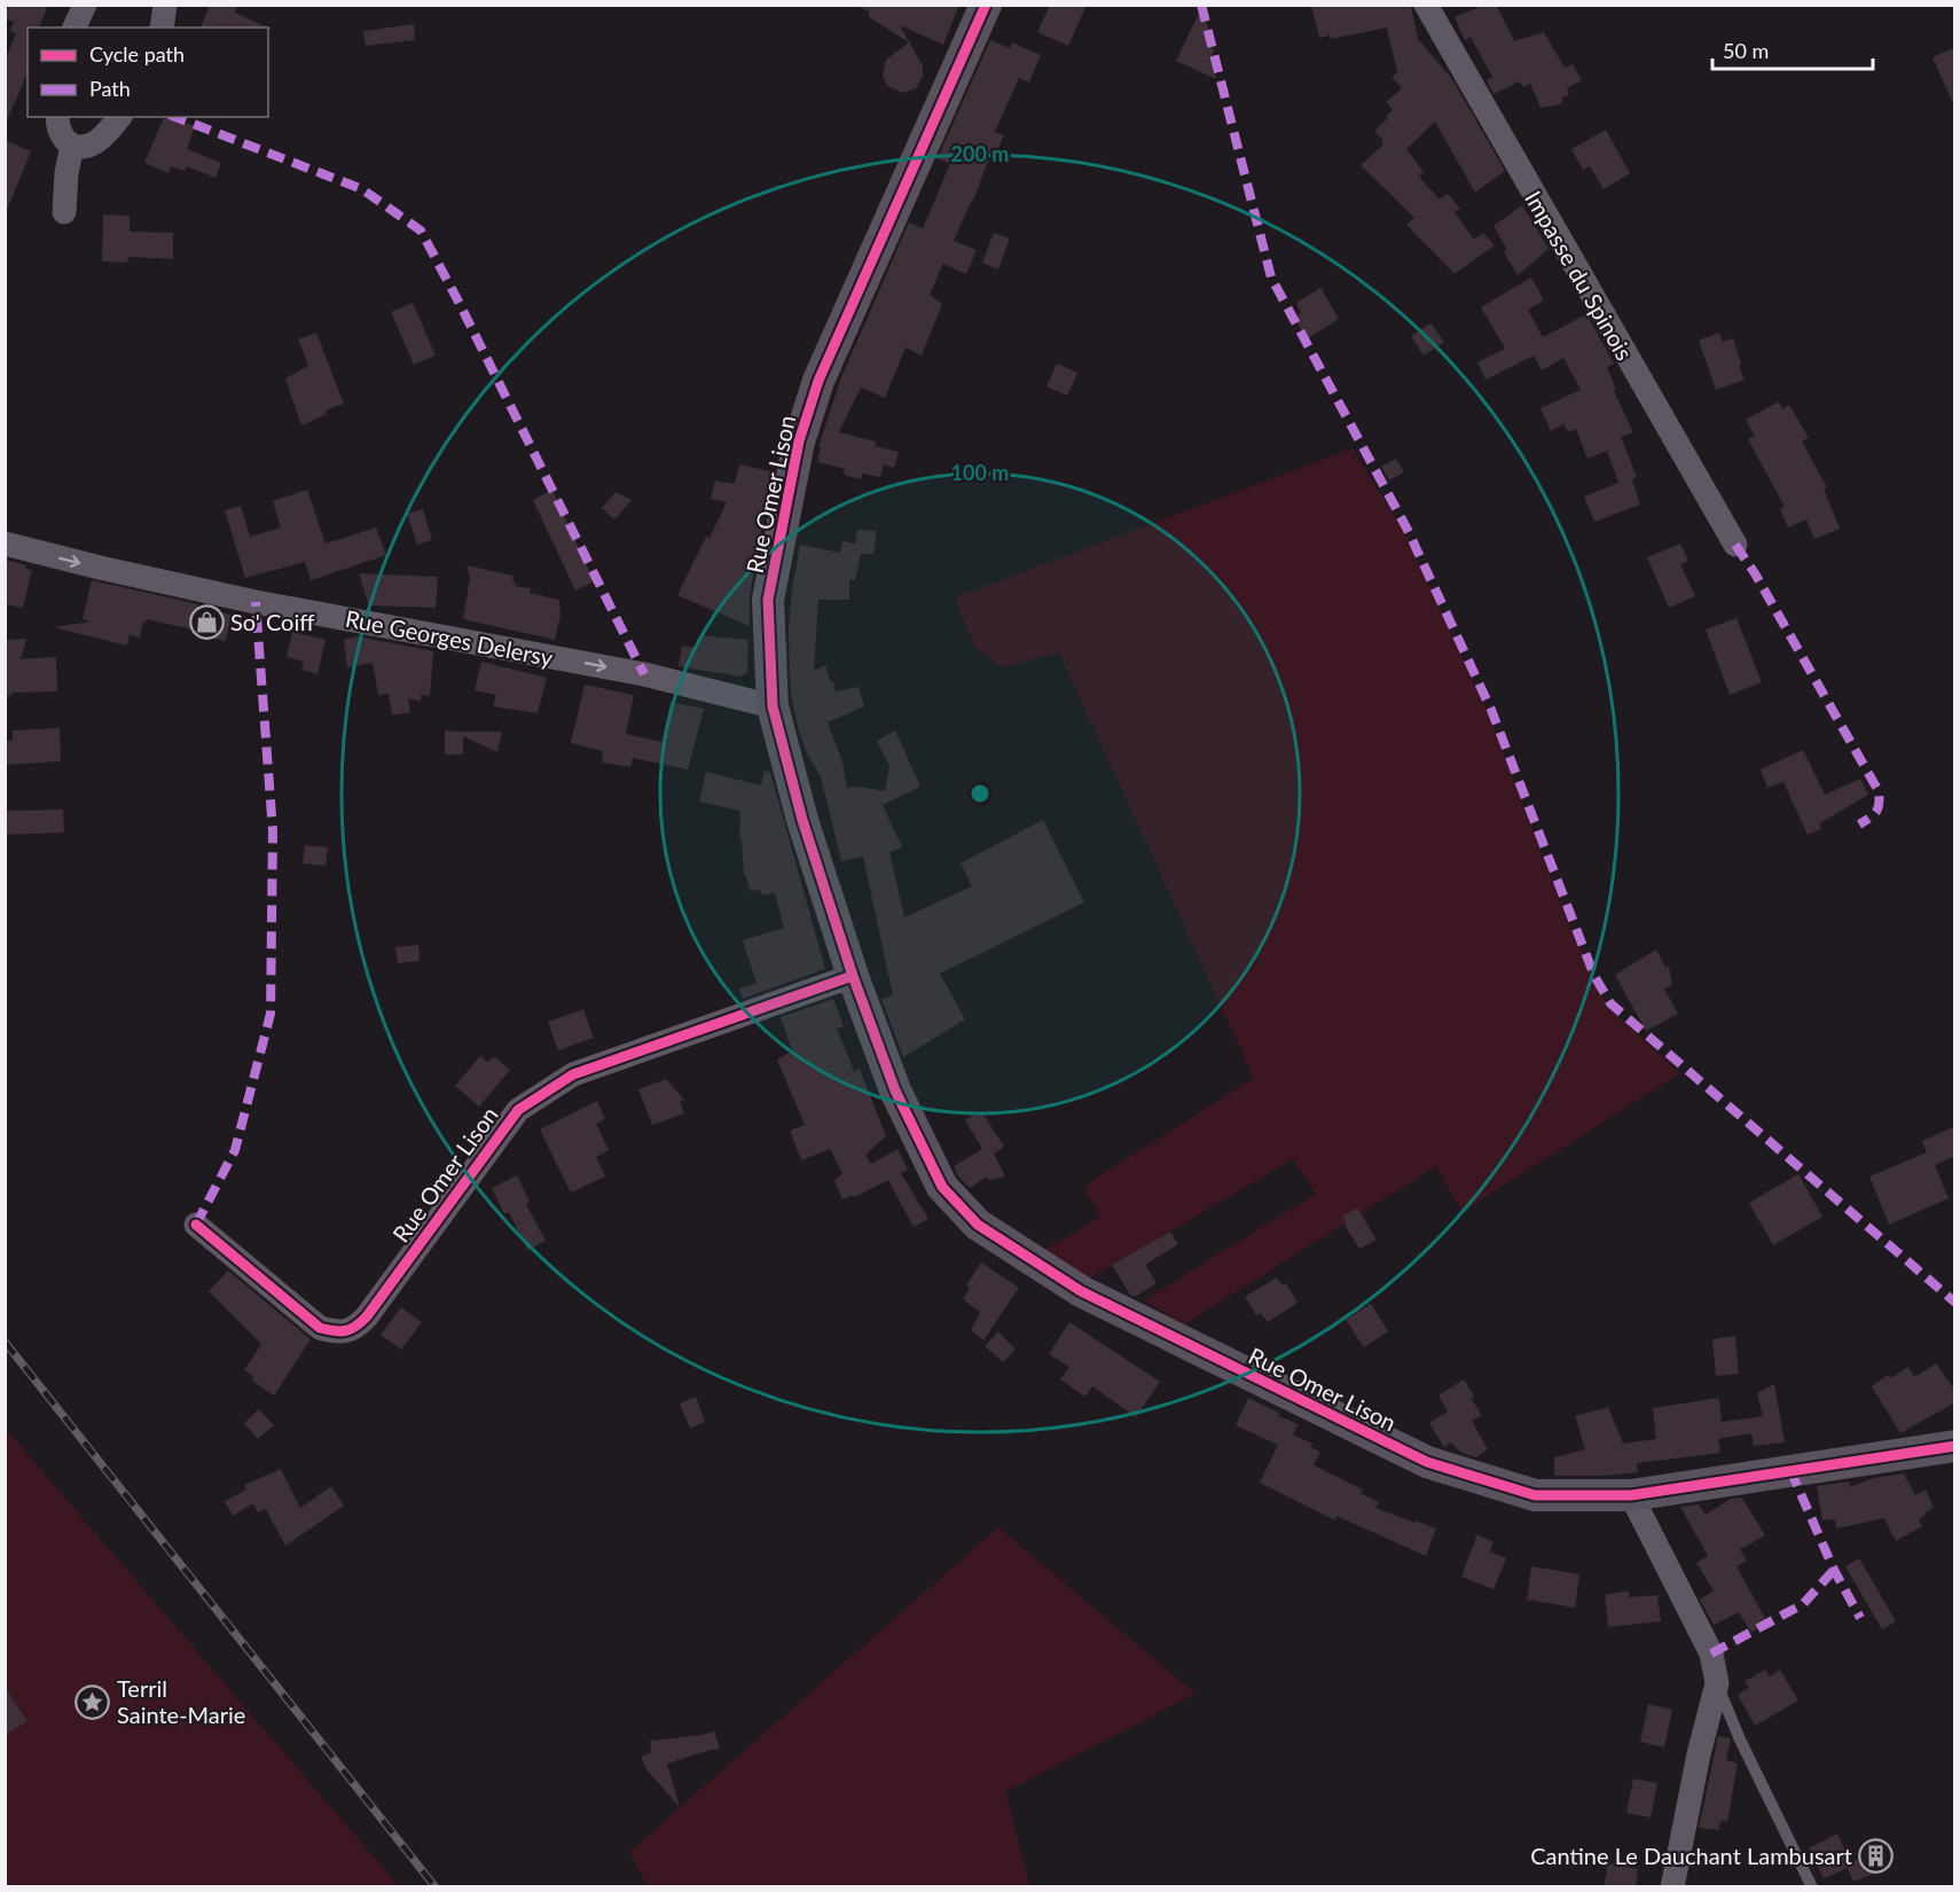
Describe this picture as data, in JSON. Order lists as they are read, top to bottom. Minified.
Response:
{"streets":{"street":["Impasse du Spinois","Rue Omer Lison","Rue Georges Delersy"]},"crossings":[["Rue Omer Lison","Rue Georges Delersy"]],"one_way":["Rue Georges Delersy"],"places":{"shop":["So' Coiff"],"place":["Terril Sainte-Marie"],"building":["Cantine Le Dauchant Lambusart"]},"legend":["Cycle path","Path"],"scale_bar":"50 m","rings":["200 m","100 m"]}
